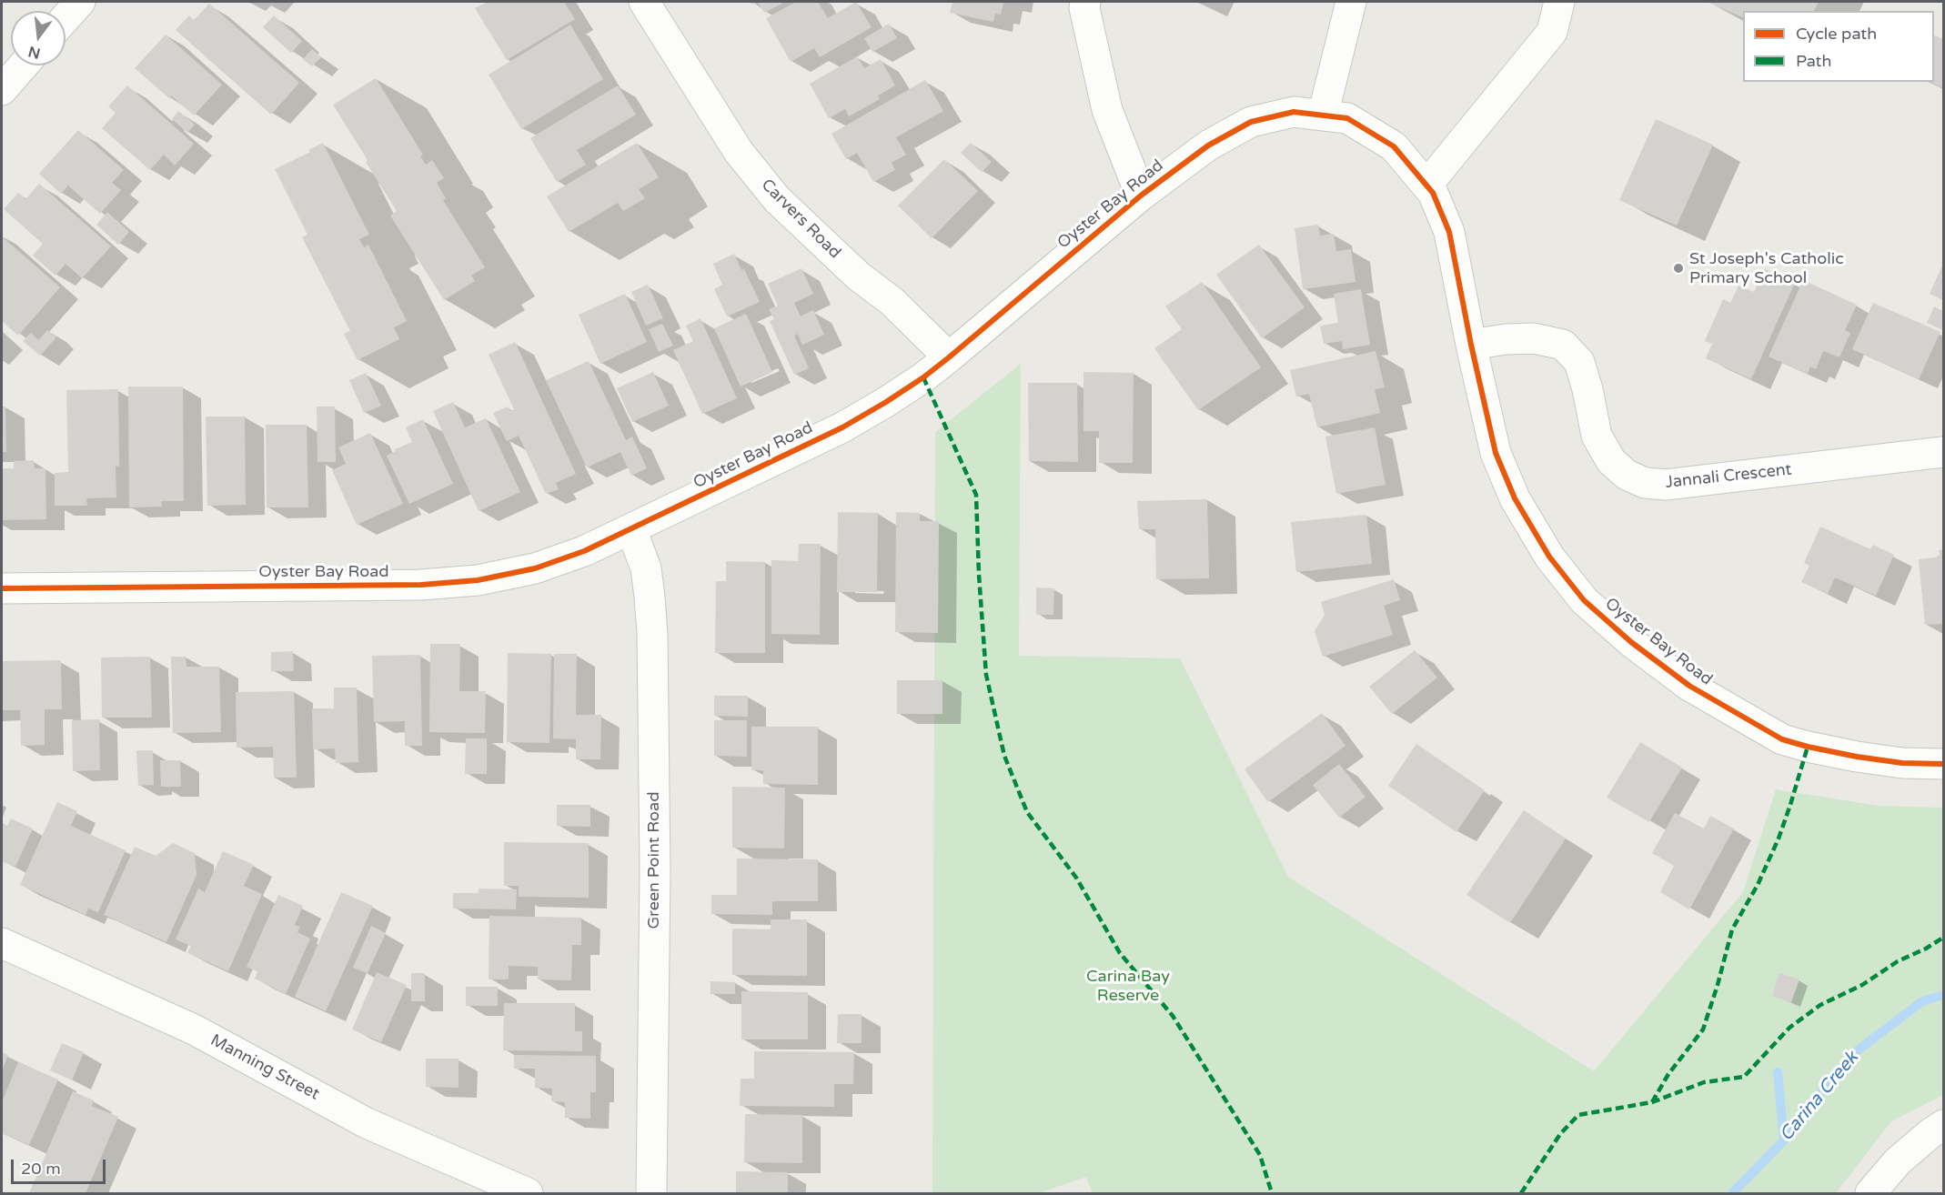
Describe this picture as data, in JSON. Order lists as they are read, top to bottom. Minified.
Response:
{"streets":{"street":["Oyster Bay Road","Carvers Road","Jannali Crescent","Green Point Road","Manning Street"]},"crossings":[["Oyster Bay Road","Carvers Road"],["Oyster Bay Road","Jannali Crescent"],["Oyster Bay Road","Green Point Road"]],"water":["Carina Creek"],"parks":["Carina Bay Reserve"],"places":["St Joseph's Catholic Primary School"],"legend":["Cycle path","Path"],"scale_bar":"20 m","north":"bottom"}
